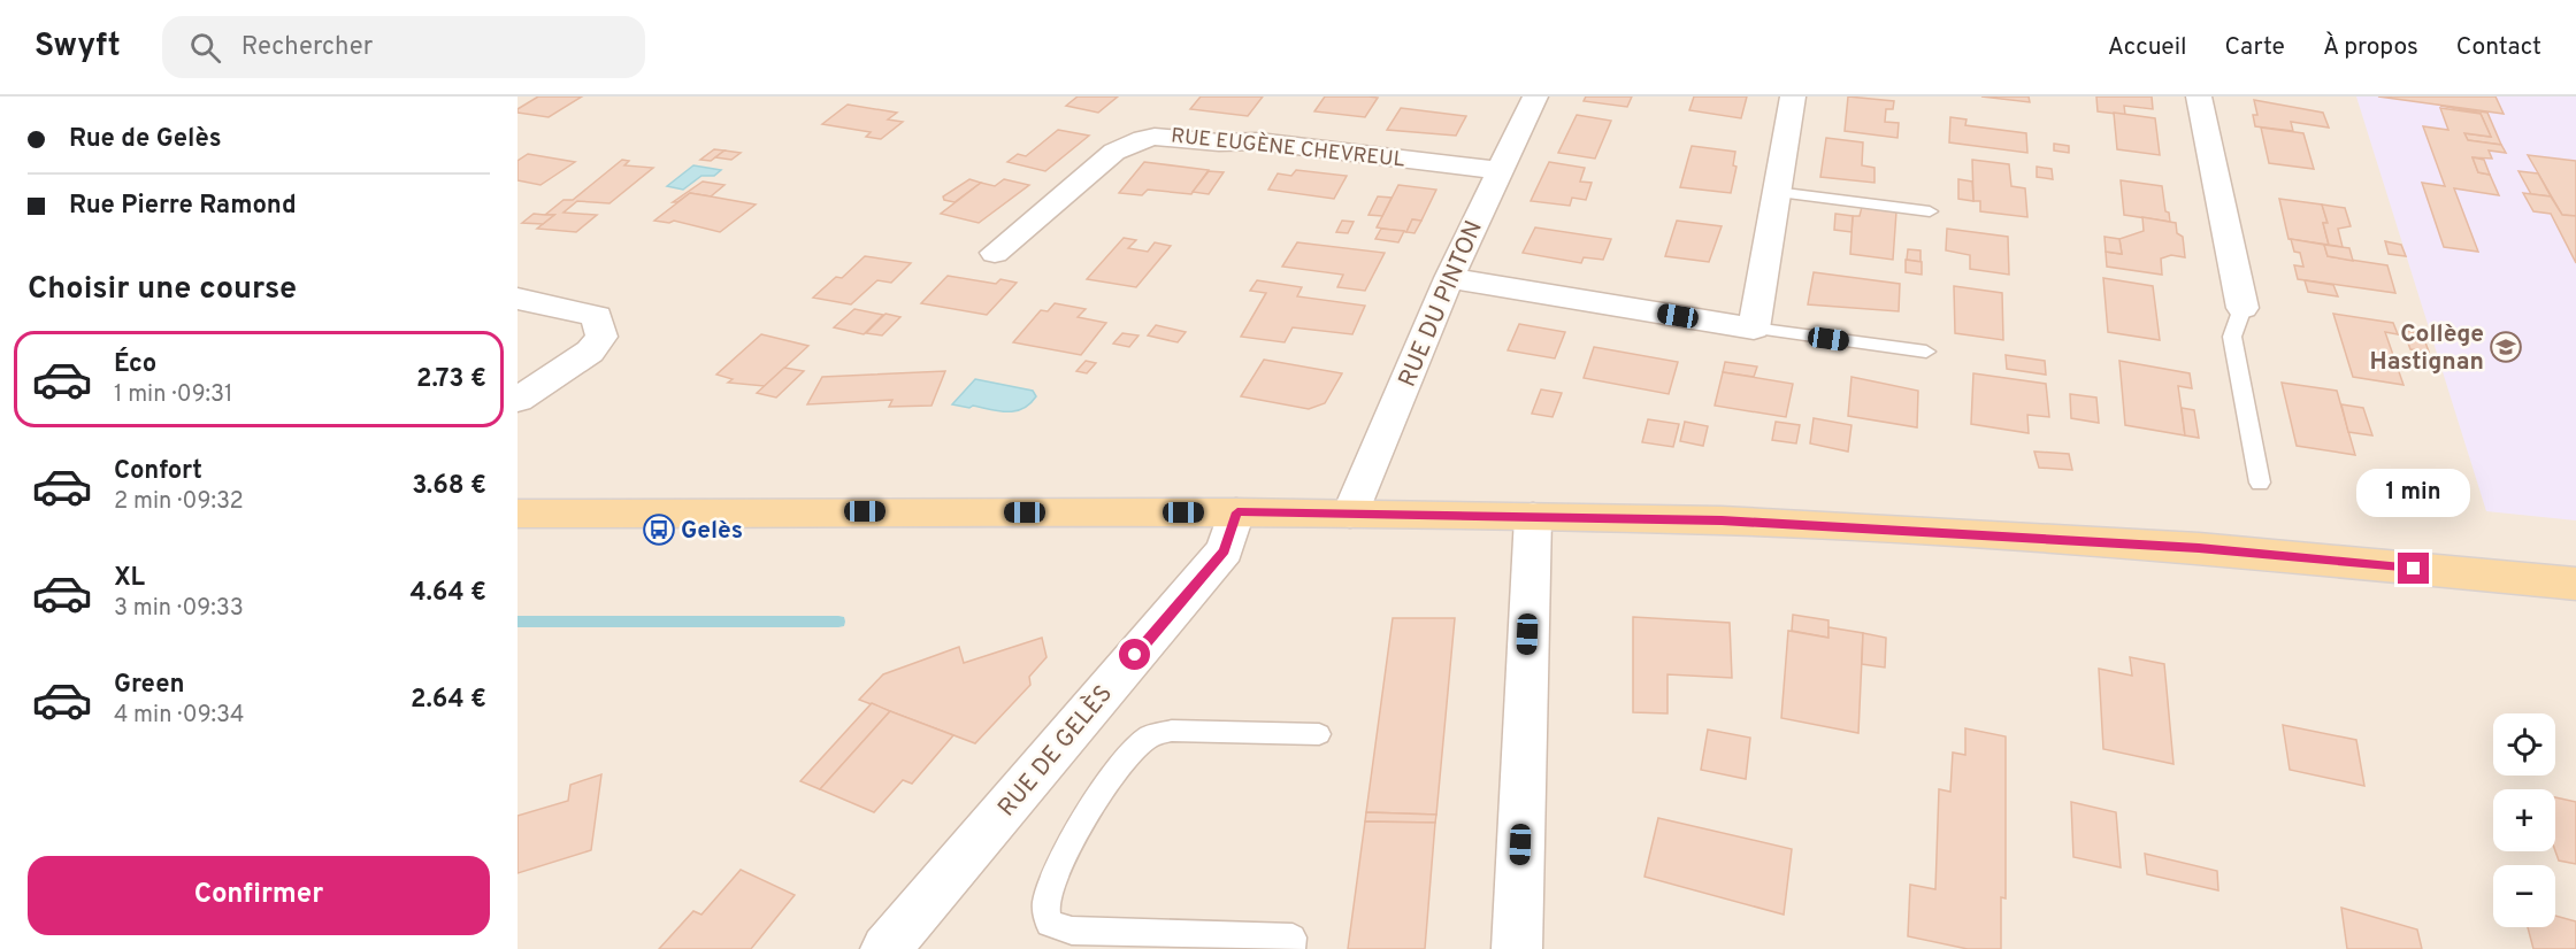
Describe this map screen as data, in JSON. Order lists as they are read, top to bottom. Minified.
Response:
{"streets":{"street":["RUE EUGÈNE CHEVREUL","RUE DU PINTON","RUE DE GELÈS"]},"crossings":[["RUE EUGÈNE CHEVREUL","RUE DU PINTON"]],"places":{"school or university":["Collège Hastignan"],"bus stop":["Gelès"]},"page":{"header":"Swyft","search":"Rechercher","nav":["Accueil","Carte","À propos","Contact"],"banner":["Rue de Gelès","Rue Pierre Ramond"],"heading":"Choisir une course","list":[{"name":"Éco","note":"1 min · 09:31","value":"2.73 €"},{"name":"Confort","note":"2 min · 09:32","value":"3.68 €"},{"name":"XL","note":"3 min · 09:33","value":"4.64 €"},{"name":"Green","note":"4 min · 09:34","value":"2.64 €"}],"bubble":"1 min","map_buttons":["+","−"],"buttons":"Confirmer"}}
